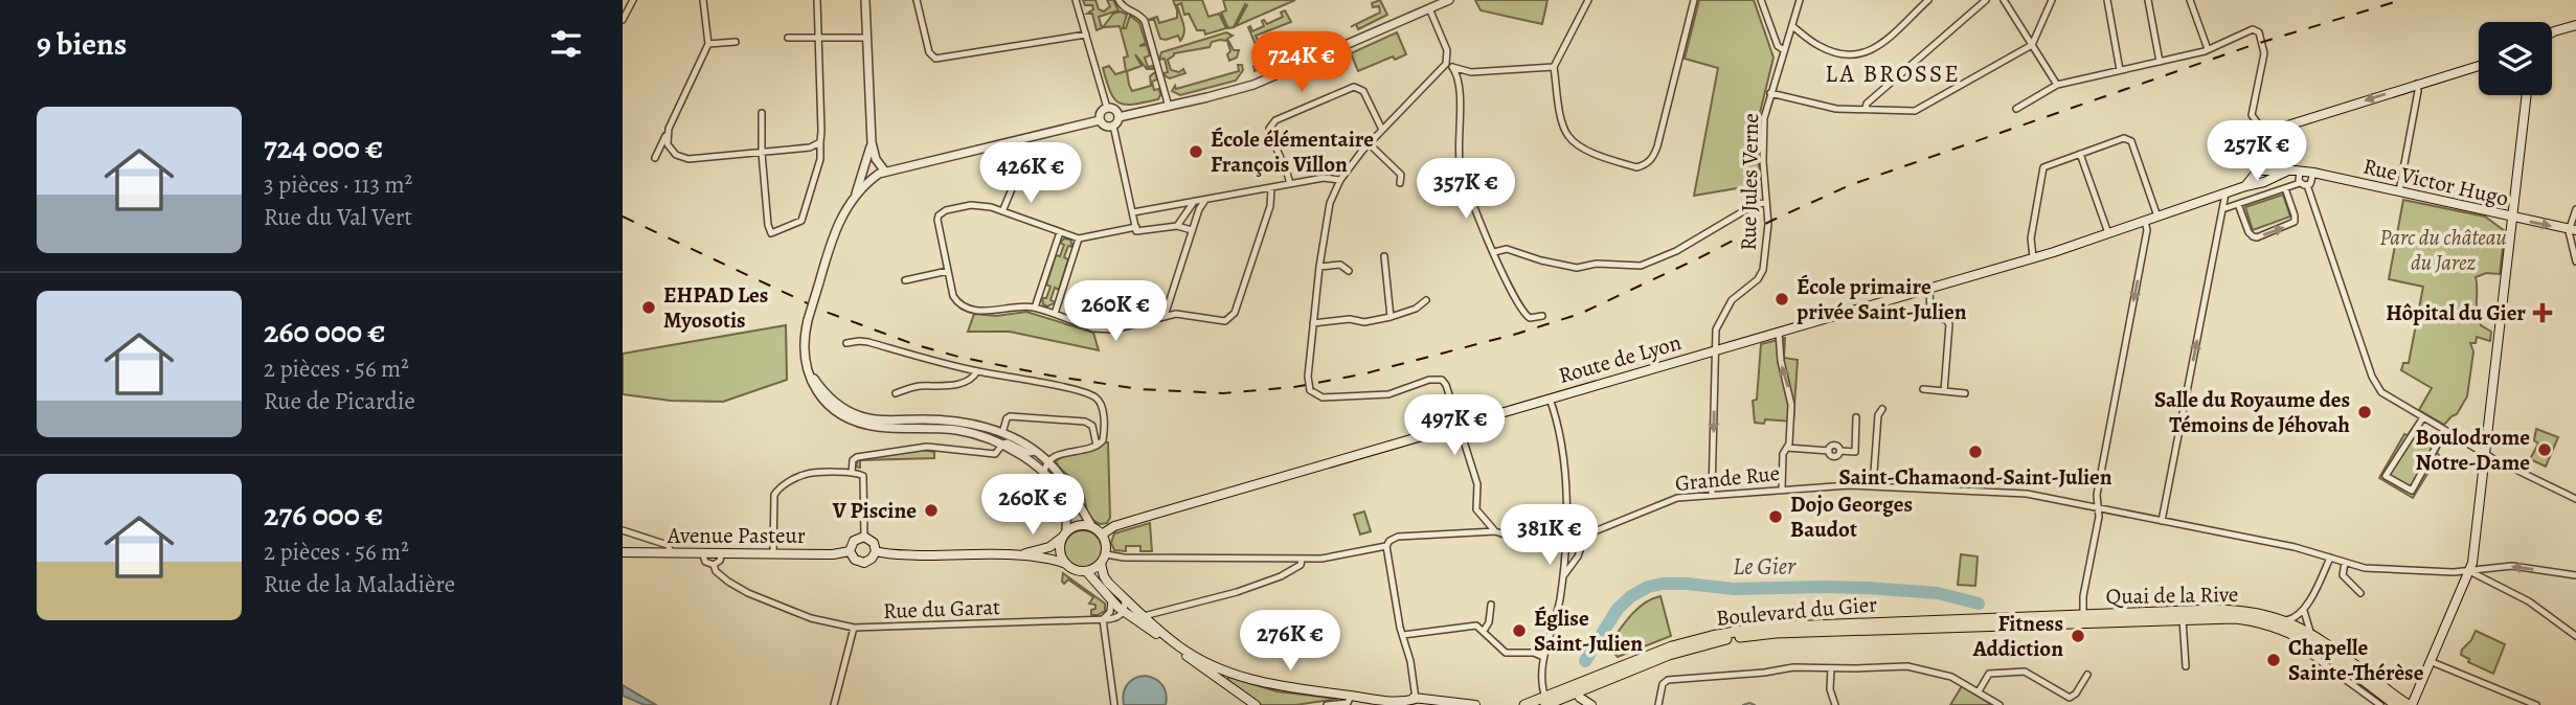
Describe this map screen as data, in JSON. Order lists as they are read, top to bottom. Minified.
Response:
{"streets":{"main road":["Rue Victor Hugo","Route de Lyon","Avenue Pasteur","Quai de la Rive","Boulevard du Gier"],"street":["Rue Jules Verne","Grande Rue","Rue du Garat"]},"crossings":[["Rue Jules Verne","Route de Lyon"],["Rue Jules Verne","Grande Rue"],["Rue Victor Hugo","Route de Lyon"],["Route de Lyon","Grande Rue"],["Avenue Pasteur","Rue du Garat"],["Quai de la Rive","Boulevard du Gier"]],"districts":["LA BROSSE"],"water":["Le Gier"],"parks":["Parc du château du Jarez"],"places":{"other":["École élémentaire François Villon","École primaire privée Saint-Julien","EHPAD Les Myosotis","Salle du Royaume des Témoins de Jéhovah","Boulodrome Notre-Dame","Saint-Chamaond-Saint-Julien","V Piscine","Dojo Georges Baudot","Église Saint-Julien","Fitness Addiction","Chapelle Sainte-Thérèse"],"health":["Hôpital du Gier"]},"page":{"heading":"9 biens","price":["724K €","257K €","426K €","357K €","260K €","497K €","260K €","381K €","276K €"],"list":[{"name":"724 000 €","note":"3 pièces · 113 m² · Rue du Val Vert"},{"name":"260 000 €","note":"2 pièces · 56 m² · Rue de Picardie"},{"name":"276 000 €","note":"2 pièces · 56 m² · Rue de la Maladière"}]}}
